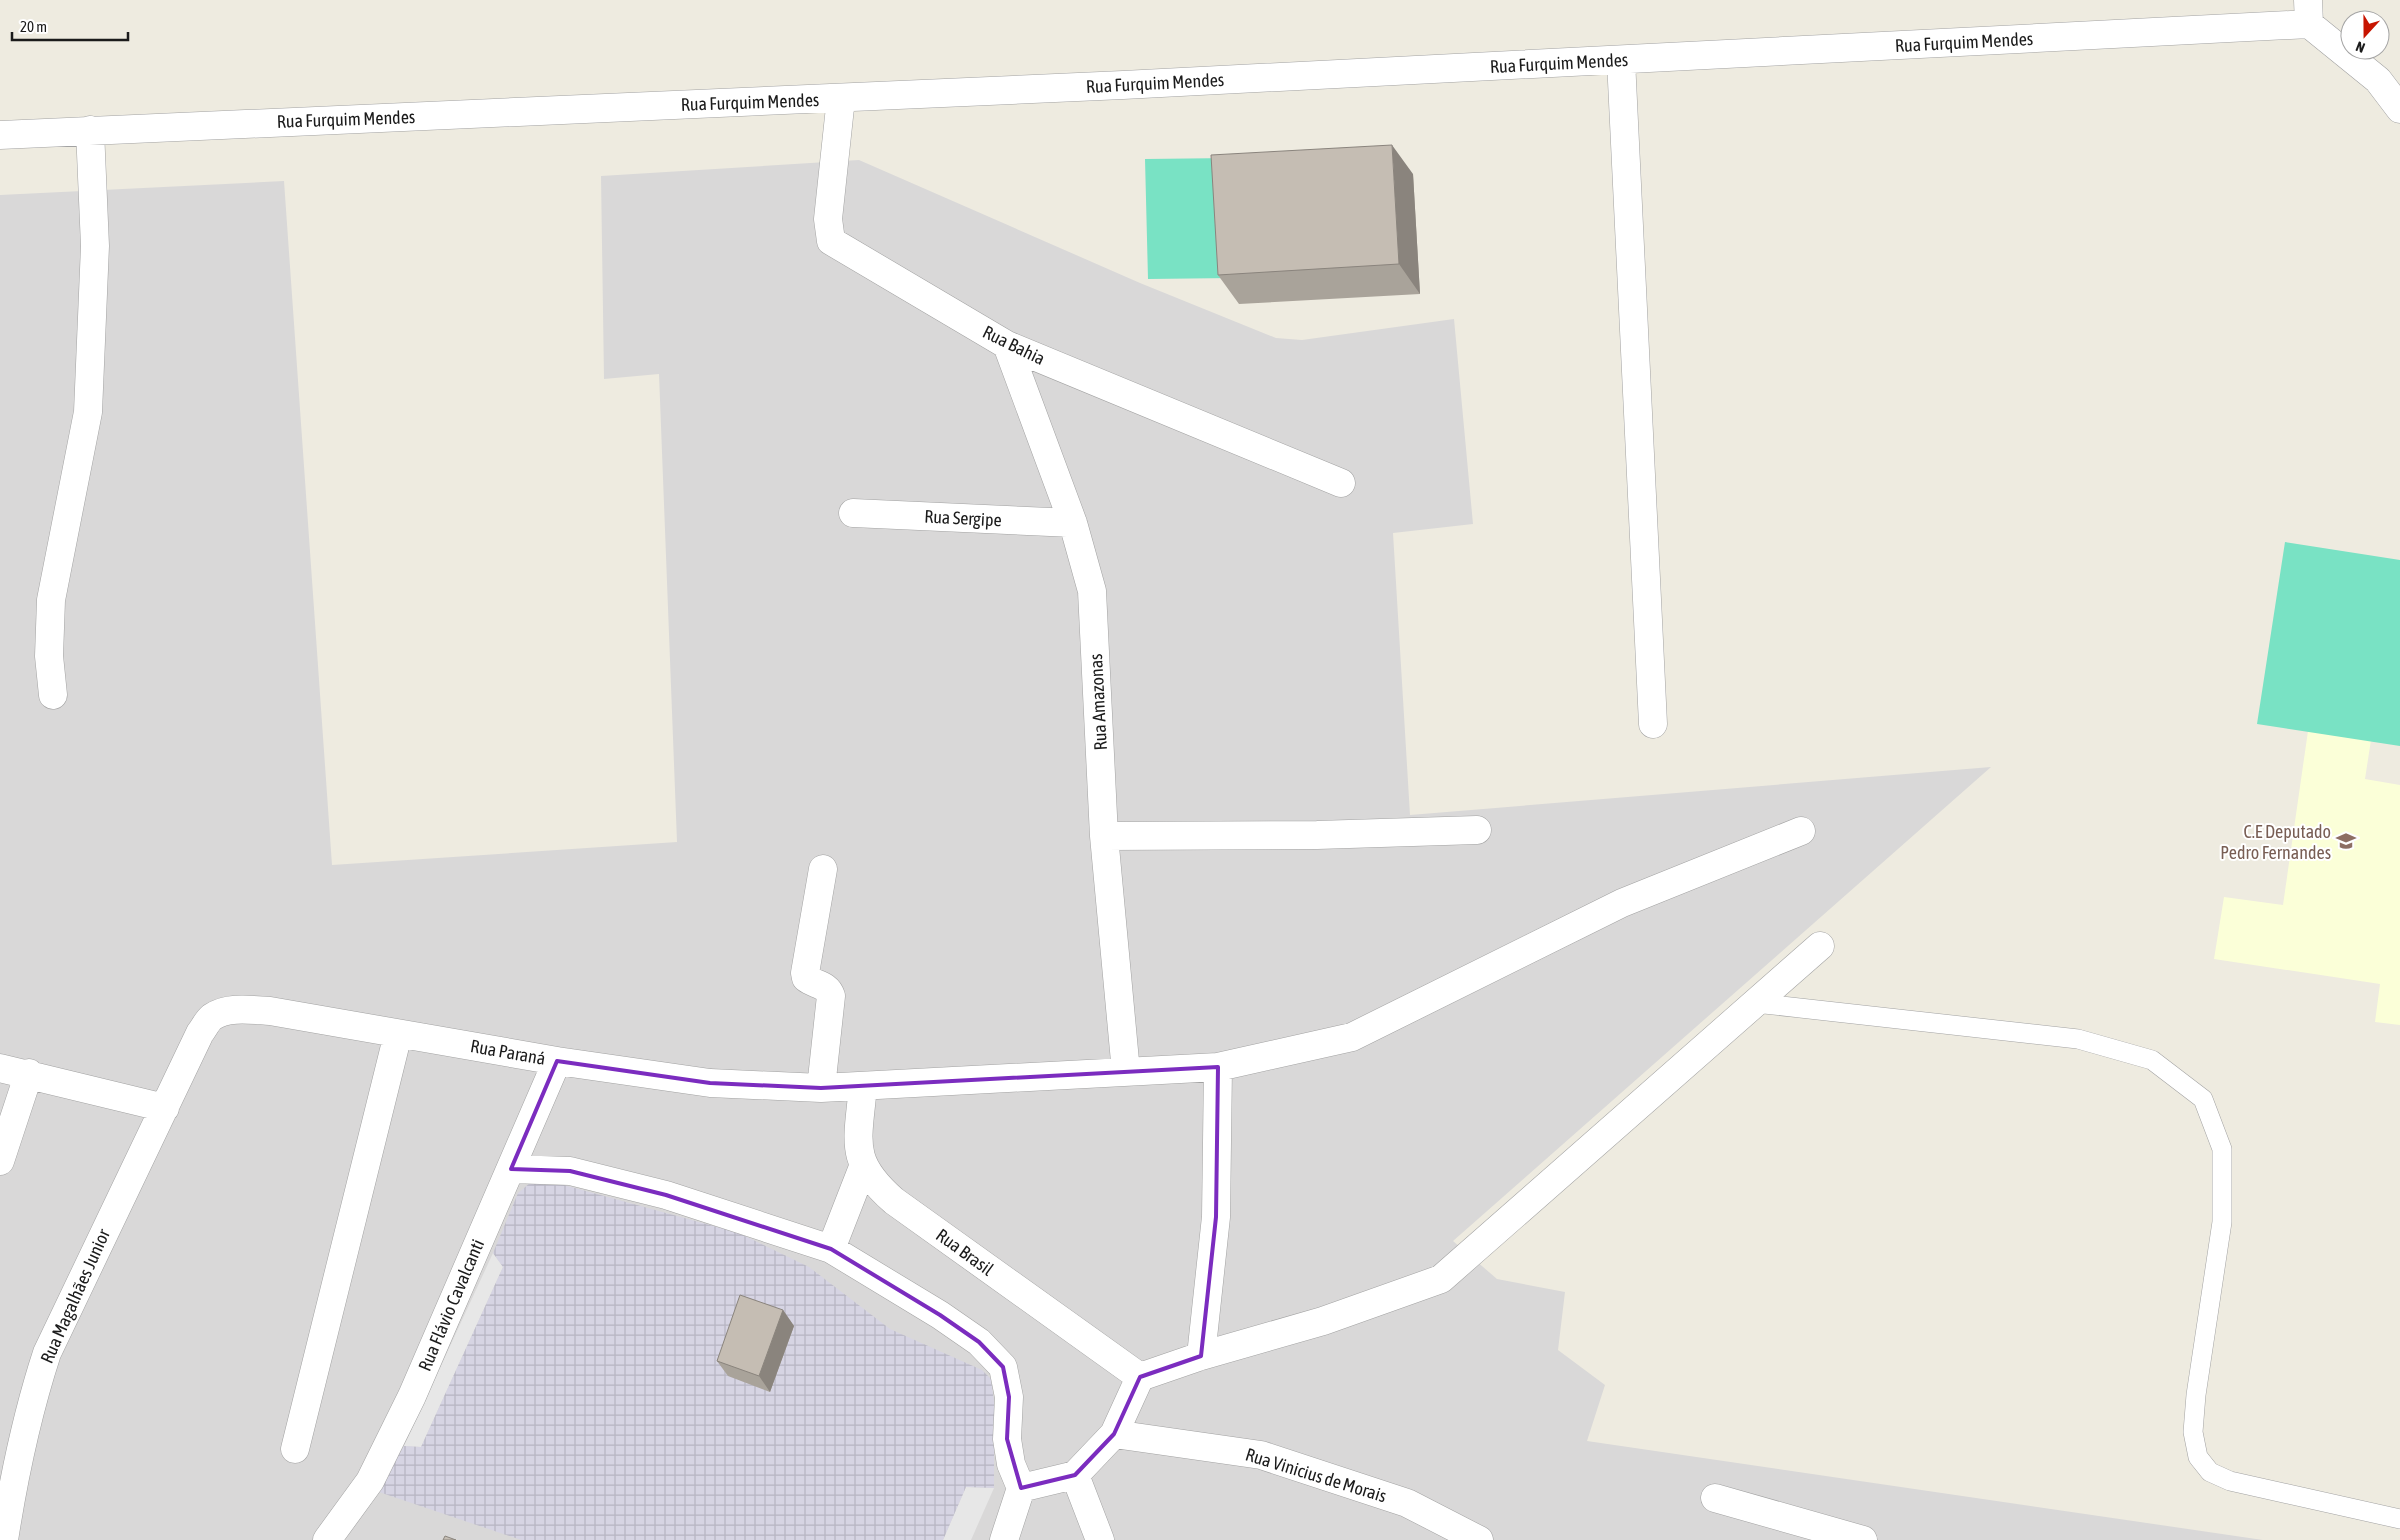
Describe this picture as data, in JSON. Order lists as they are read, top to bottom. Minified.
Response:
{"streets":{"street":["Rua Furquim Mendes","Rua Bahia","Rua Sergipe","Rua Amazonas","Rua Paraná","Rua Brasil","Rua Magalhães Junior","Rua Flávio Cavalcanti","Rua Vinicius de Morais"]},"crossings":[["Rua Furquim Mendes","Rua Bahia"],["Rua Bahia","Rua Amazonas"],["Rua Sergipe","Rua Amazonas"],["Rua Amazonas","Rua Paraná"],["Rua Paraná","Rua Brasil"],["Rua Paraná","Rua Magalhães Junior"],["Rua Paraná","Rua Flávio Cavalcanti"]],"places":{"school or university":["C.E Deputado Pedro Fernandes"]},"scale_bar":"20 m","north":"bottom"}
